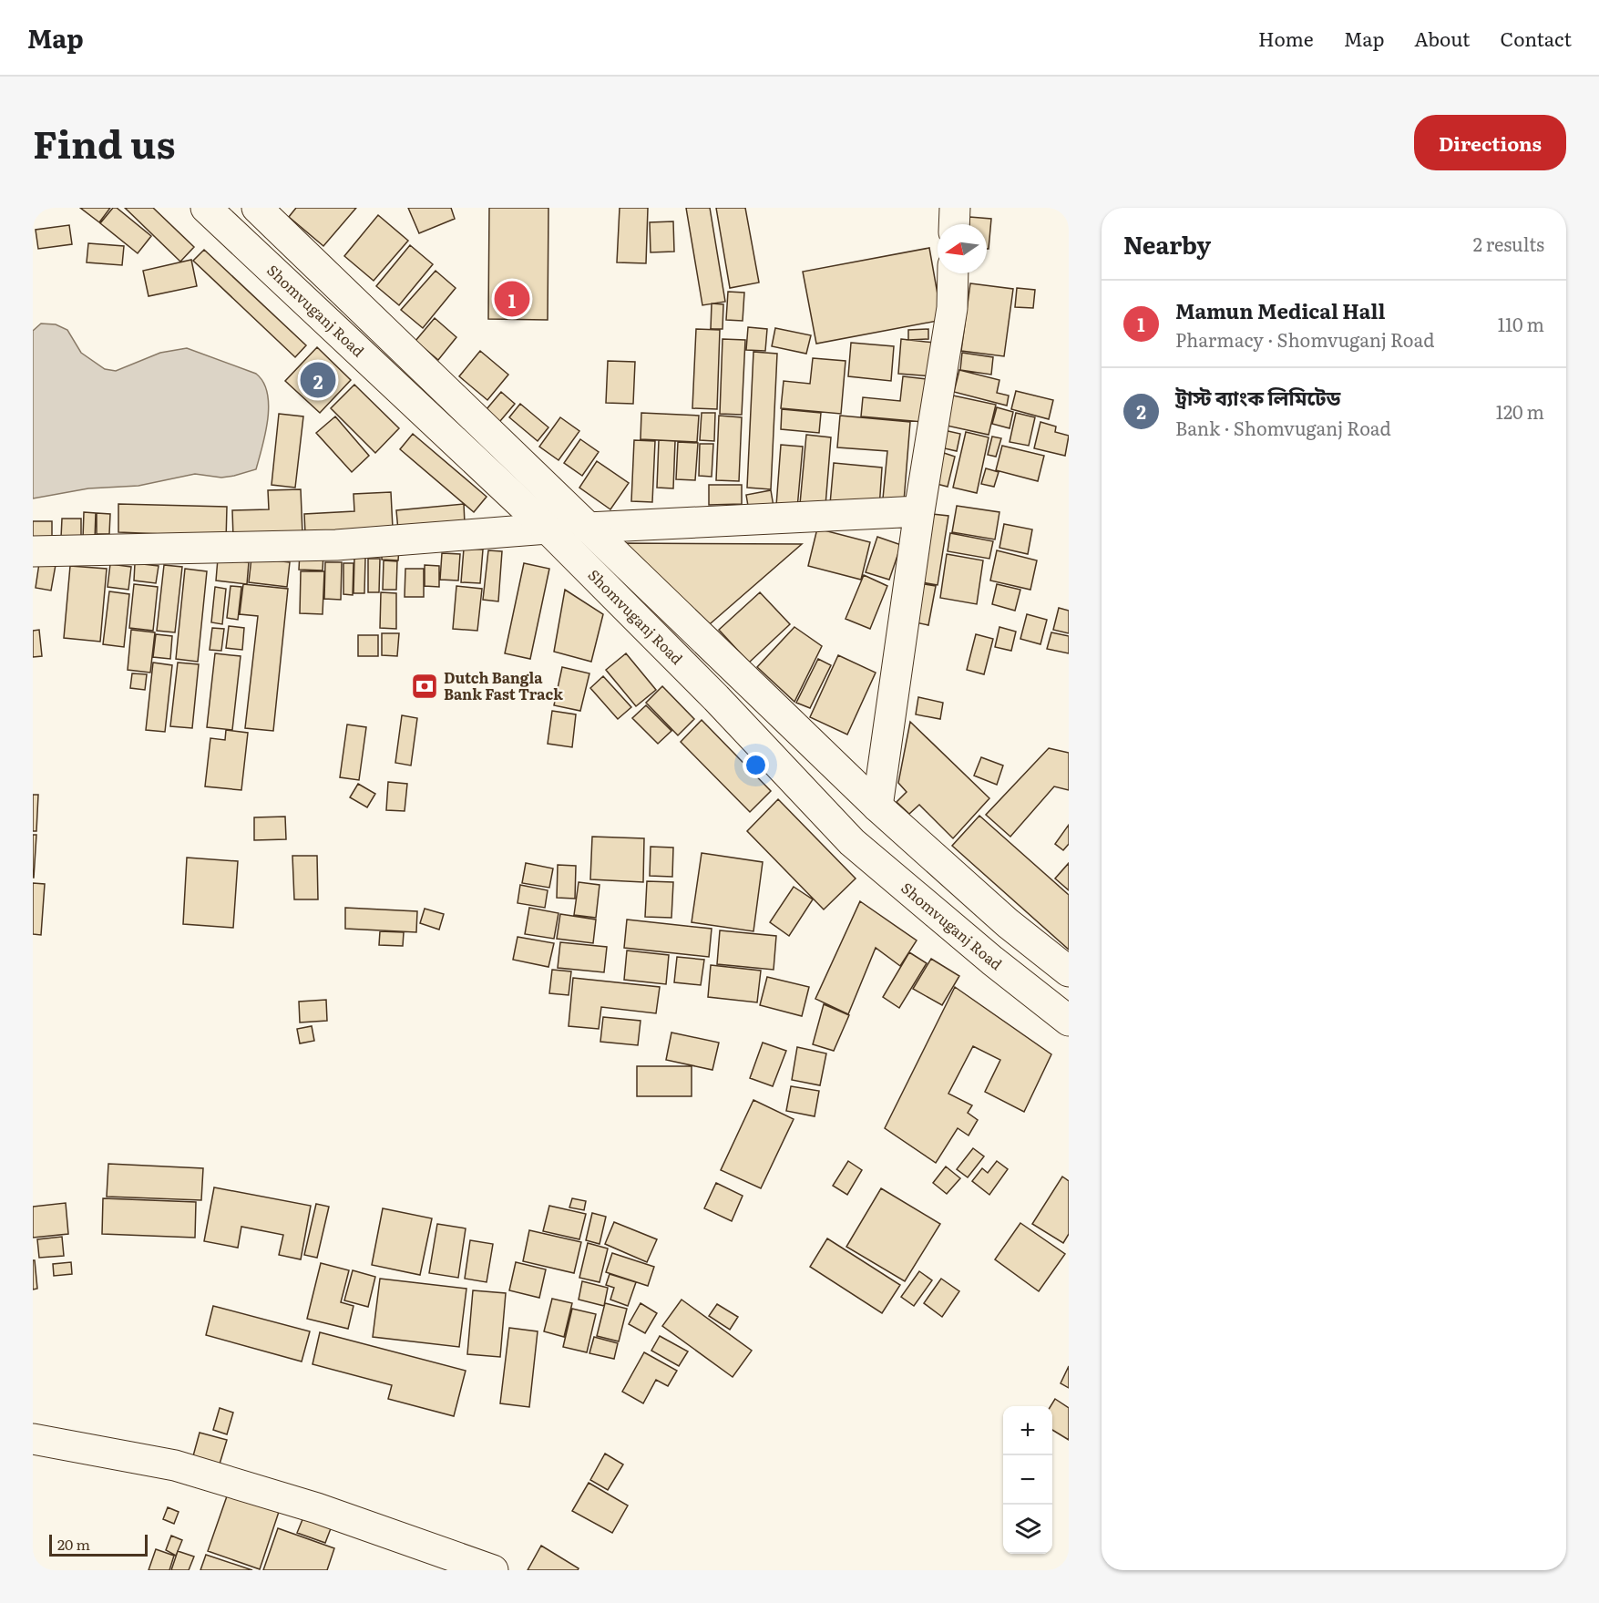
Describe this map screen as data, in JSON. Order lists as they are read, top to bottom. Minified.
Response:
{"streets":{"main road":["Shomvuganj Road"]},"places":{"bank":["Dutch Bangla Bank Fast Track"]},"scale_bar":"20 m","north":"left","page":{"header":"Map","nav":["Home","Map","About","Contact"],"title":"Find us","buttons":"Directions","heading":["Nearby","2 results"],"pins":["1","2"],"list":[{"mark":"1","name":"Mamun Medical Hall","note":"Pharmacy · Shomvuganj Road","value":"110 m"},{"mark":"2","name":"ট্রাস্ট ব্যাংক লিমিটেড","note":"Bank · Shomvuganj Road","value":"120 m"}],"map_buttons":["+","−"],"scale":"20 m"}}
